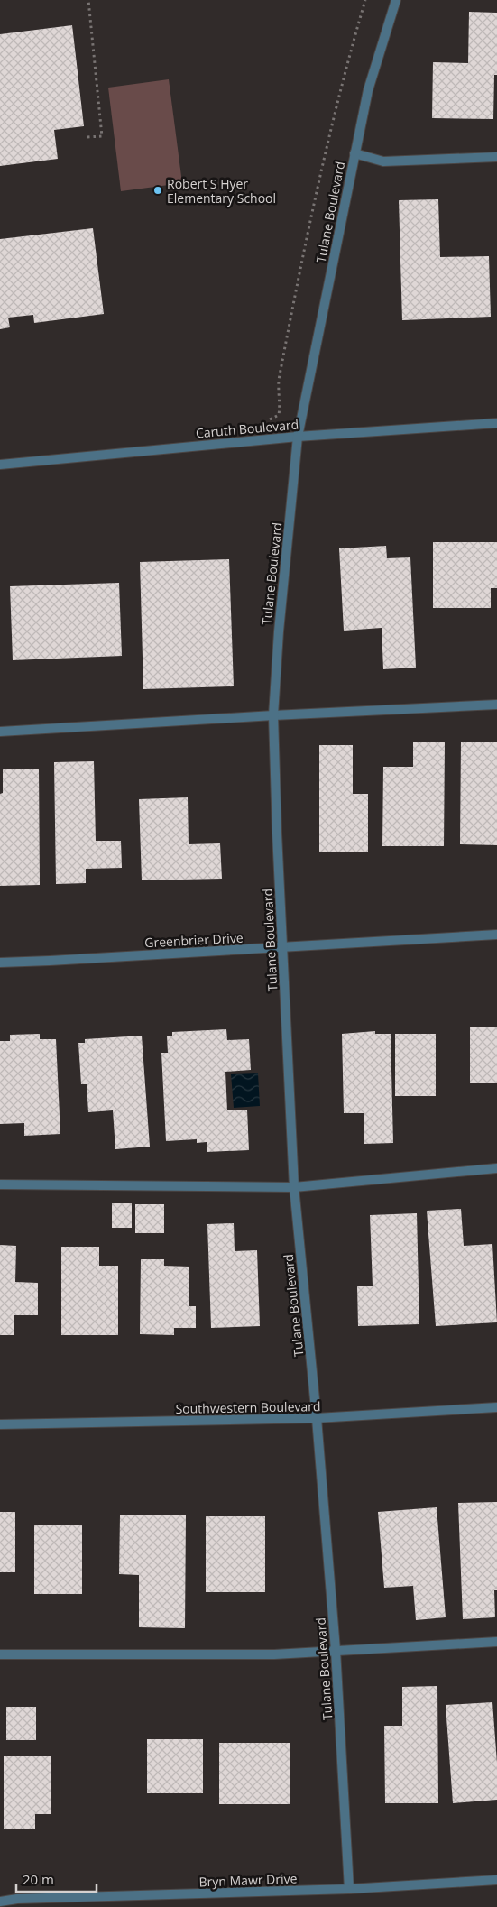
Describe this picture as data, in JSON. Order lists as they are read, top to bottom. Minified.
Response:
{"streets":{"street":["Tulane Boulevard","Caruth Boulevard","Greenbrier Drive","Southwestern Boulevard","Bryn Mawr Drive"]},"crossings":[["Tulane Boulevard","Caruth Boulevard"],["Tulane Boulevard","Greenbrier Drive"],["Tulane Boulevard","Southwestern Boulevard"],["Tulane Boulevard","Bryn Mawr Drive"]],"places":["Robert S Hyer Elementary School"],"scale_bar":"20 m"}
